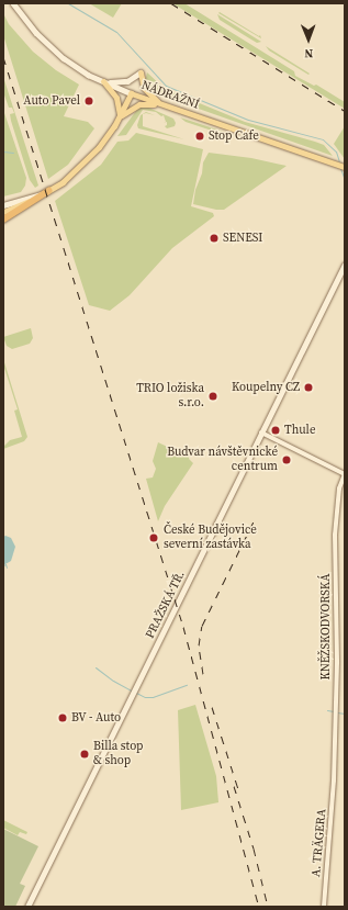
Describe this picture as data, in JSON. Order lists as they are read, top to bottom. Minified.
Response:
{"streets":{"main road":["NÁDRAŽNÍ","PRAŽSKÁ TŘ."],"street":["KNĚŽSKODVORSKÁ","A. TRÄGERA"]},"crossings":[["KNĚŽSKODVORSKÁ","A. TRÄGERA"]],"places":["Auto Pavel","Stop Cafe","SENESI","Koupelny CZ","TRIO ložiska s.r.o.","Thule","Budvar návštěvnické centrum","České Budějovice severní zastávka","BV - Auto","Billa stop & shop"],"north":"bottom"}
